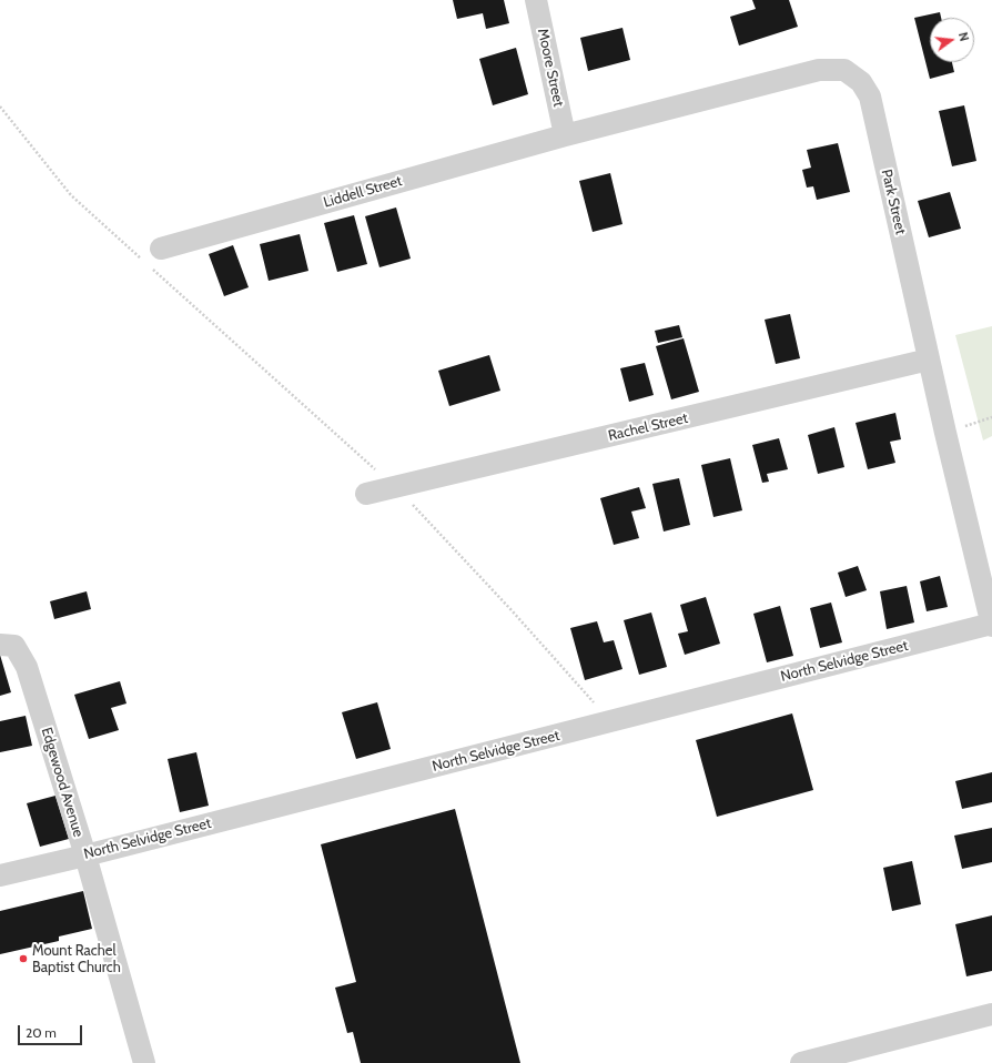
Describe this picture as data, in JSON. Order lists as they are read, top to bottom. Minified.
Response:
{"streets":{"street":["Moore Street","Liddell Street","Park Street","Rachel Street","North Selvidge Street","Edgewood Avenue"]},"crossings":[["Moore Street","Liddell Street"],["Moore Street","Park Street"],["Liddell Street","Park Street"],["Park Street","Rachel Street"],["Park Street","North Selvidge Street"],["North Selvidge Street","Edgewood Avenue"]],"places":["Mount Rachel Baptist Church"],"scale_bar":"20 m","north":"right"}
